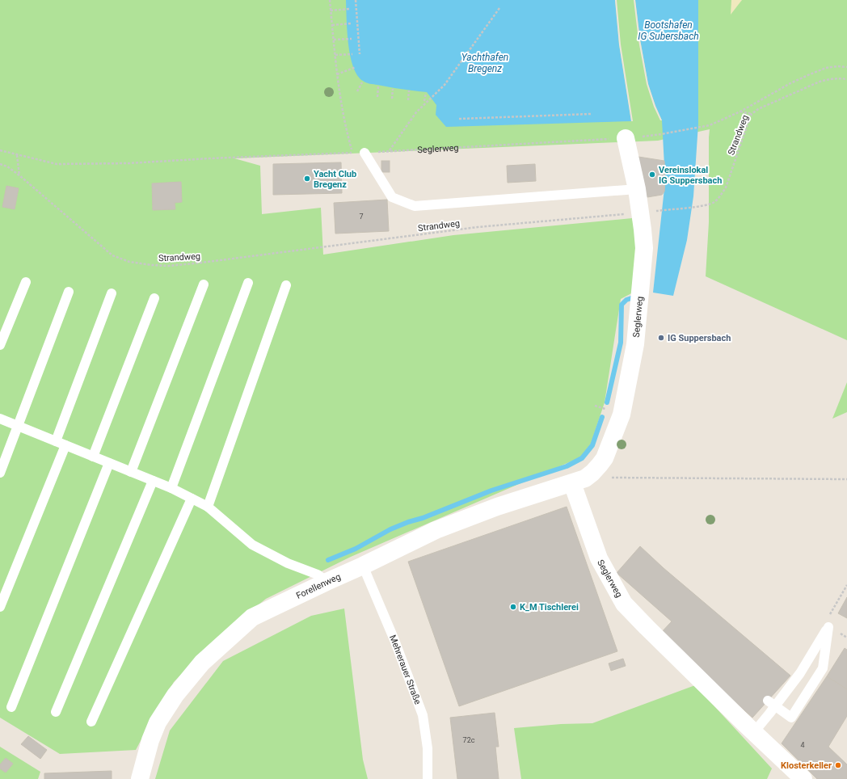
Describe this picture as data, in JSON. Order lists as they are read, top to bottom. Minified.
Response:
{"streets":{"street":["Seglerweg","Forellenweg"],"lane":["Mehrerauer Straße"],"path":["Strandweg"]},"crossings":[["Strandweg","Seglerweg"],["Seglerweg","Forellenweg"],["Forellenweg","Mehrerauer Straße"]],"water":["Bootshafen IG Subersbach","Yachthafen Bregenz"],"places":["Vereinslokal IG Suppersbach","Yacht Club Bregenz","IG Suppersbach","K_M Tischlerei","Klosterkeller"],"house_numbers":["7","72c","4"]}
